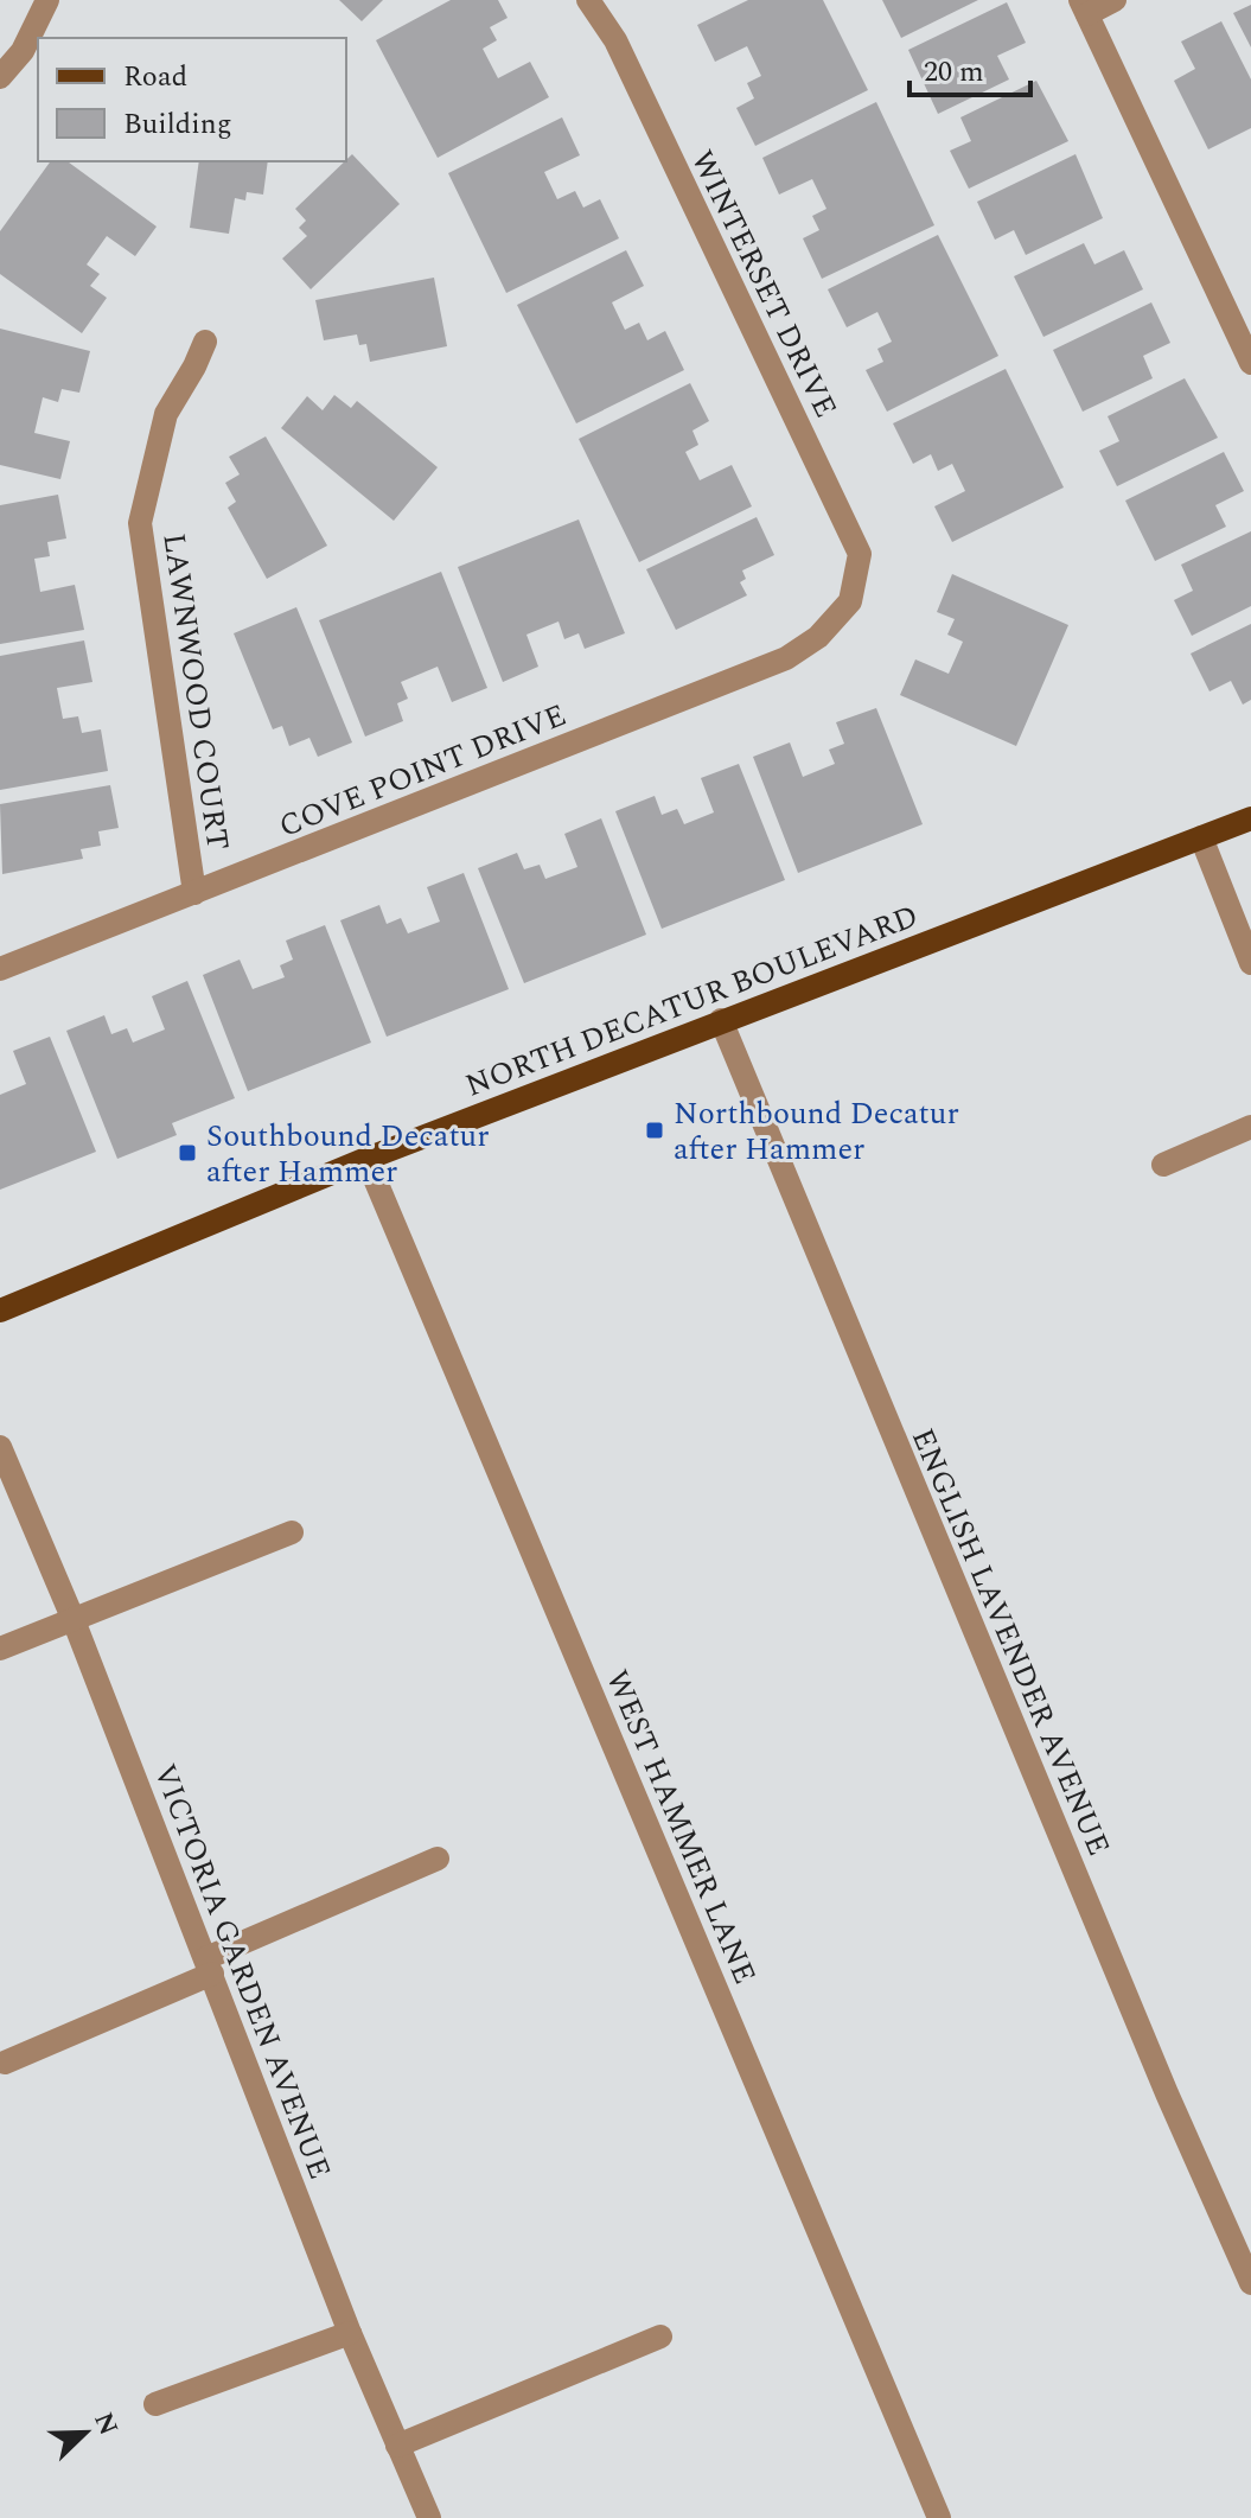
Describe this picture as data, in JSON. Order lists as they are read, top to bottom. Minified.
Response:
{"streets":{"main road":["NORTH DECATUR BOULEVARD"],"street":["WINTERSET DRIVE","LAWNWOOD COURT","COVE POINT DRIVE","ENGLISH LAVENDER AVENUE","WEST HAMMER LANE","VICTORIA GARDEN AVENUE"]},"crossings":[["WINTERSET DRIVE","COVE POINT DRIVE"],["LAWNWOOD COURT","COVE POINT DRIVE"],["NORTH DECATUR BOULEVARD","ENGLISH LAVENDER AVENUE"],["NORTH DECATUR BOULEVARD","WEST HAMMER LANE"]],"places":{"transit":["Northbound Decatur after Hammer","Southbound Decatur after Hammer"]},"legend":["Road","Building"],"scale_bar":"20 m","north":"top right"}
